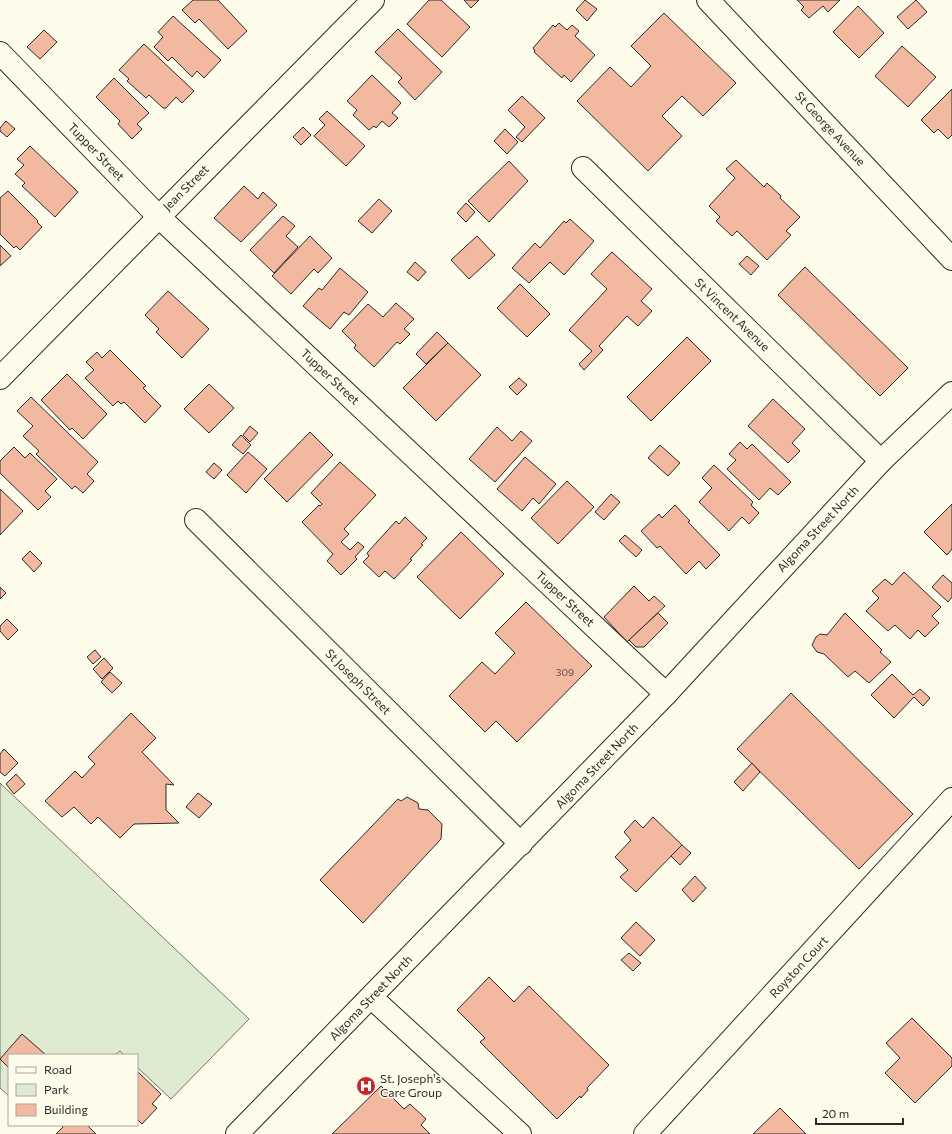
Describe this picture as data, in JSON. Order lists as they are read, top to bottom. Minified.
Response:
{"streets":{"street":["St George Avenue","Tupper Street","Jean Street","St Vincent Avenue","Algoma Street North","St Joseph Street","Royston Court"]},"crossings":[["Tupper Street","Jean Street"],["Tupper Street","Algoma Street North"],["St Vincent Avenue","Algoma Street North"],["Algoma Street North","St Joseph Street"]],"places":{"hospital":["St. Joseph's Care Group"]},"house_numbers":["309"],"legend":["Road","Park","Building"],"scale_bar":"20 m"}
